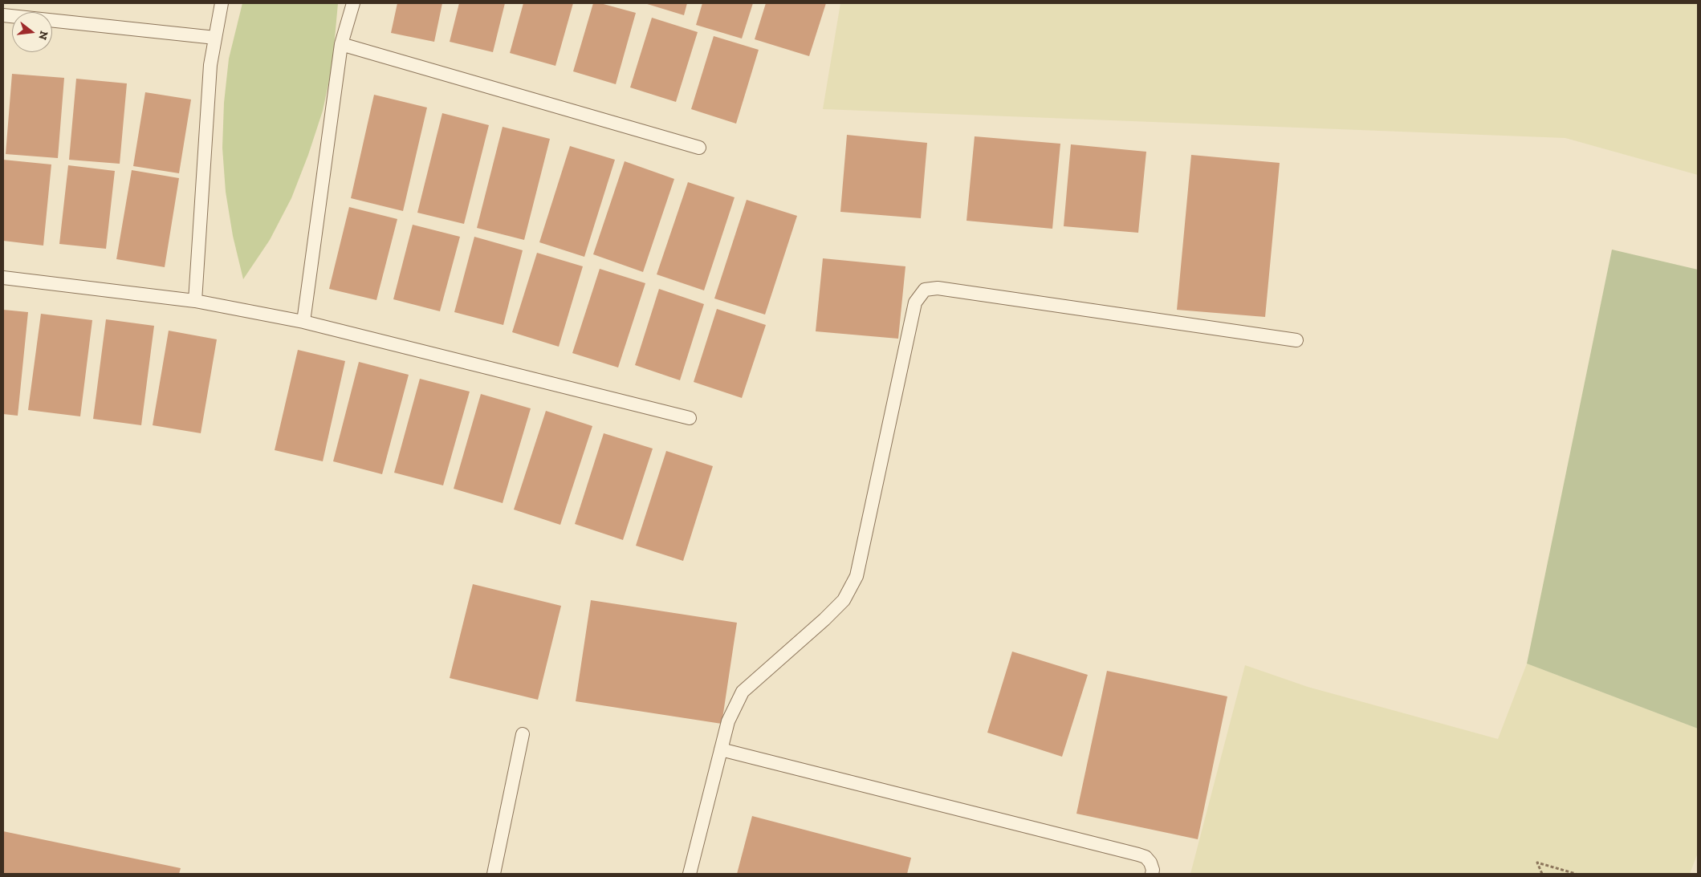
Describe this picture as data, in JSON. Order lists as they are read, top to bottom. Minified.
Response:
{"north":"right"}
